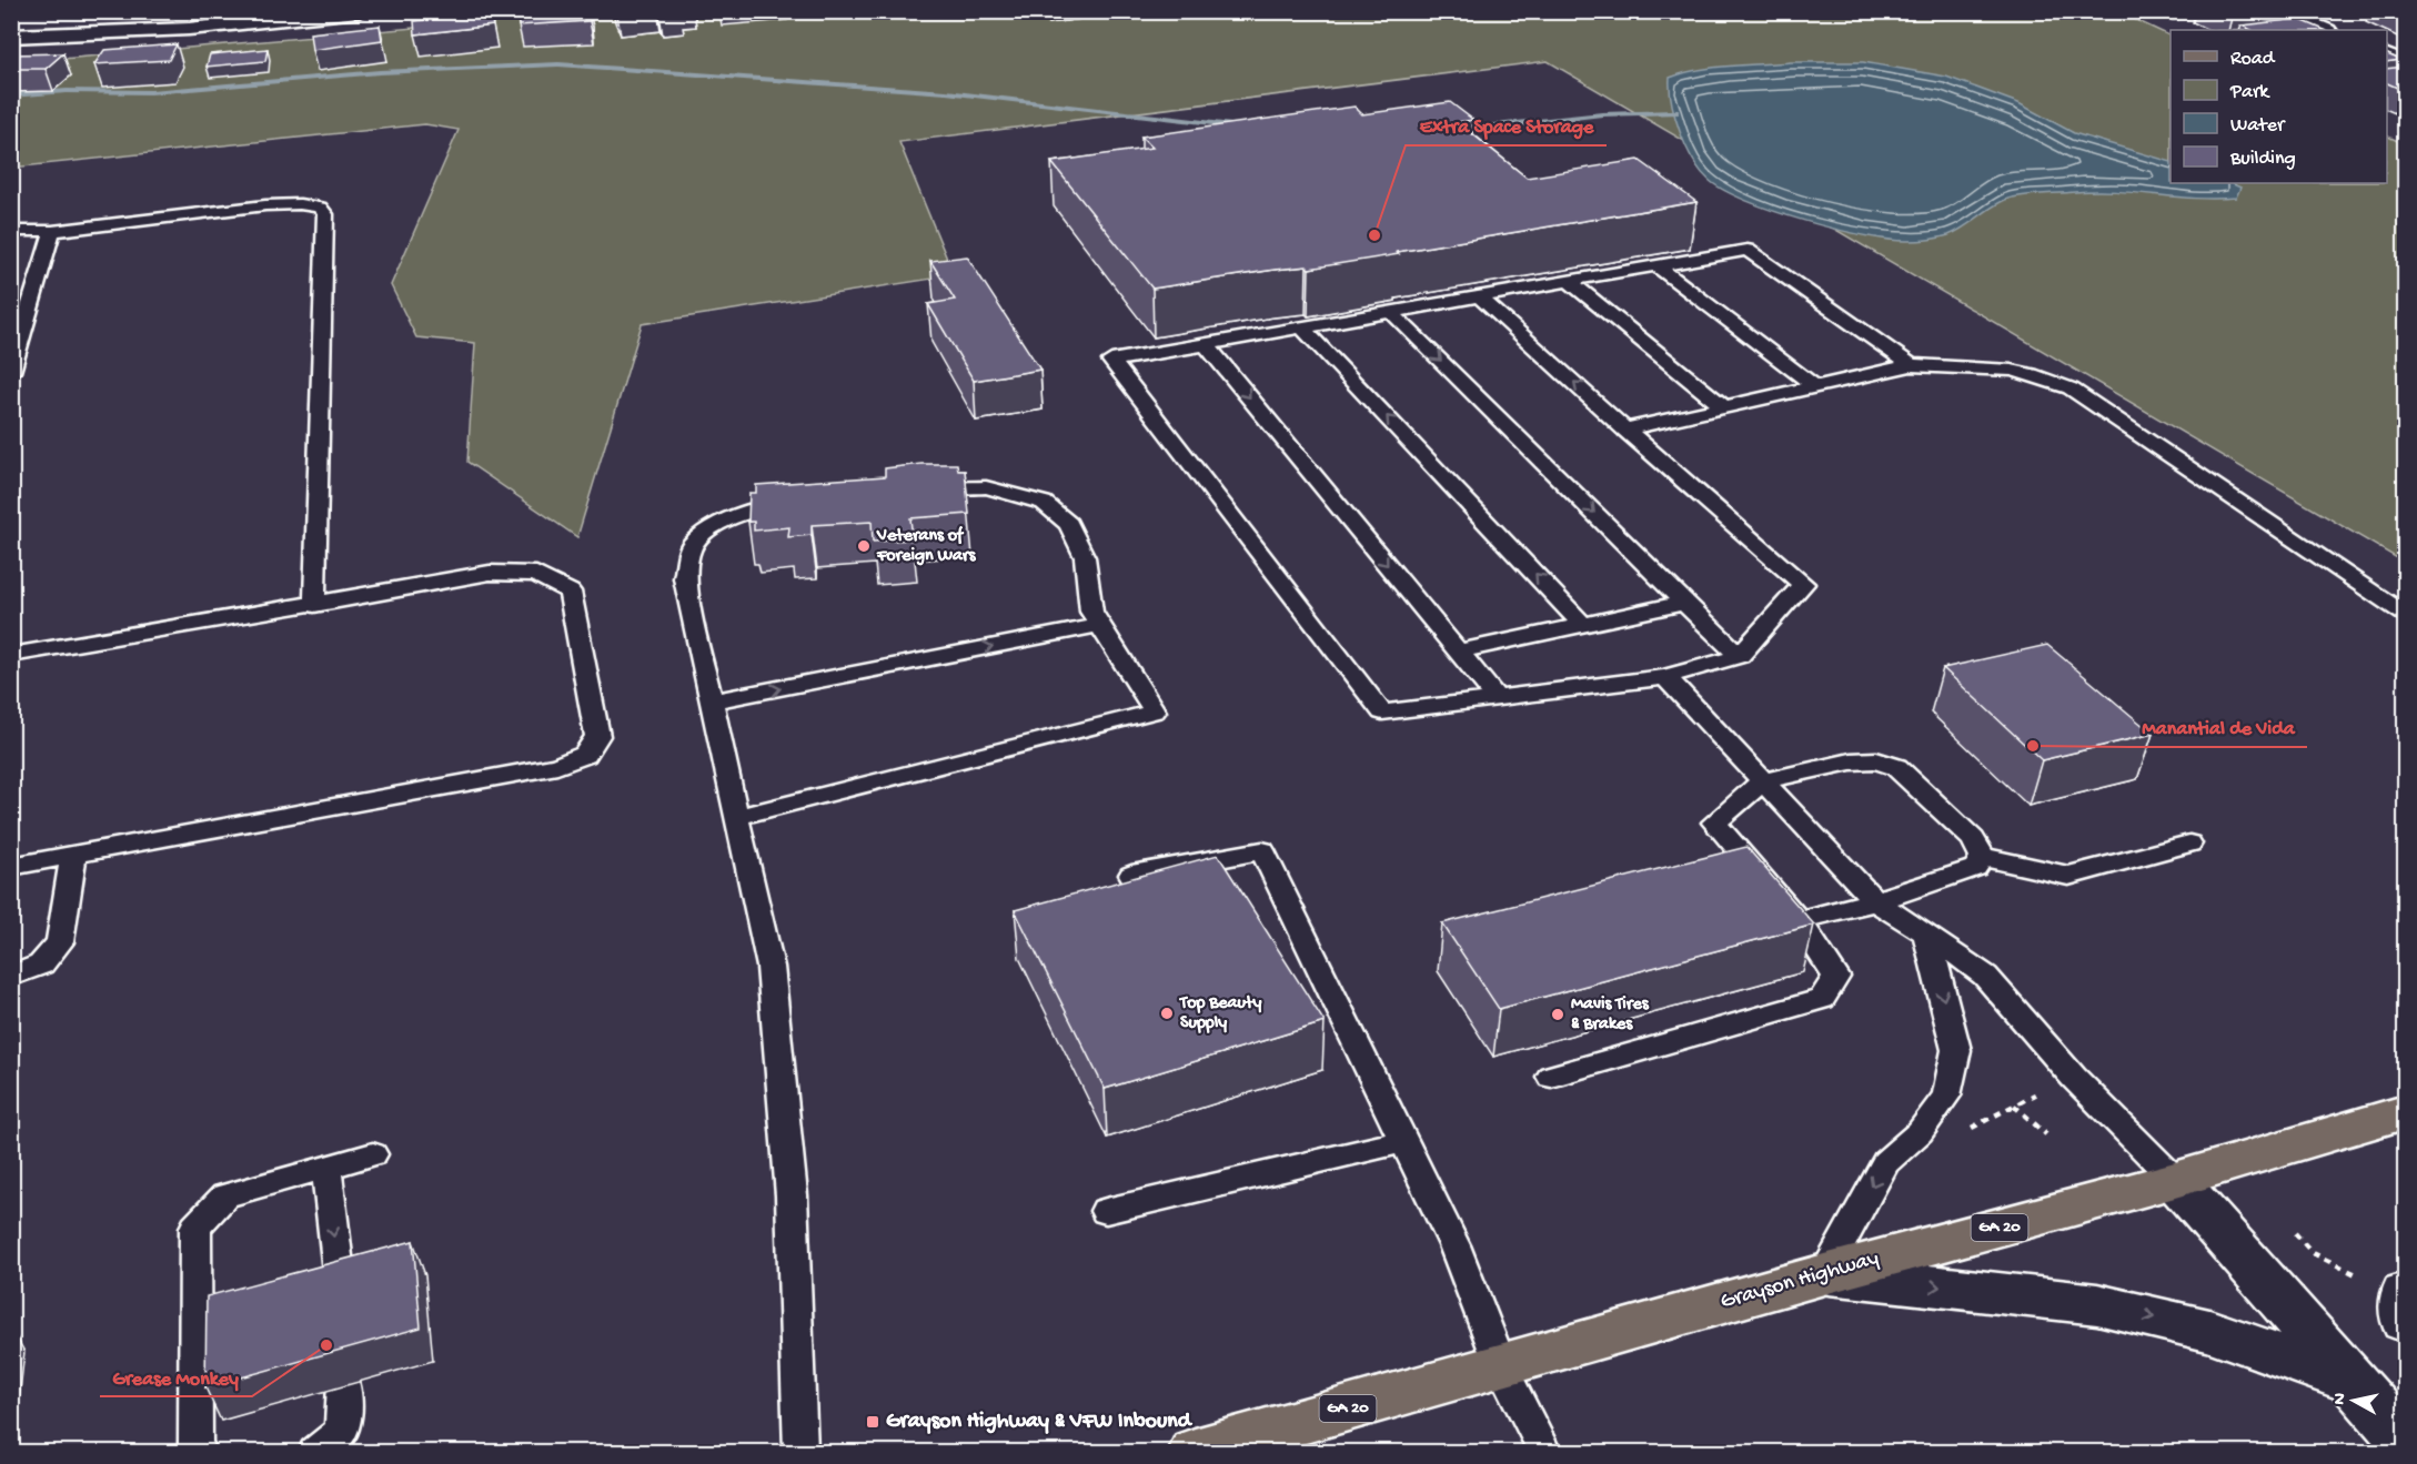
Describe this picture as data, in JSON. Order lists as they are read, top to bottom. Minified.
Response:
{"streets":{"main road":["GA 20","Grayson Highway"]},"places":{"other":["Extra Space Storage","Veterans of Foreign Wars","Manantial de Vida","Top Beauty Supply","Mavis Tires & Brakes","Grease Monkey"],"transit":["Grayson Highway & VFW Inbound"]},"legend":["Road","Park","Water","Building"],"north":"left"}
